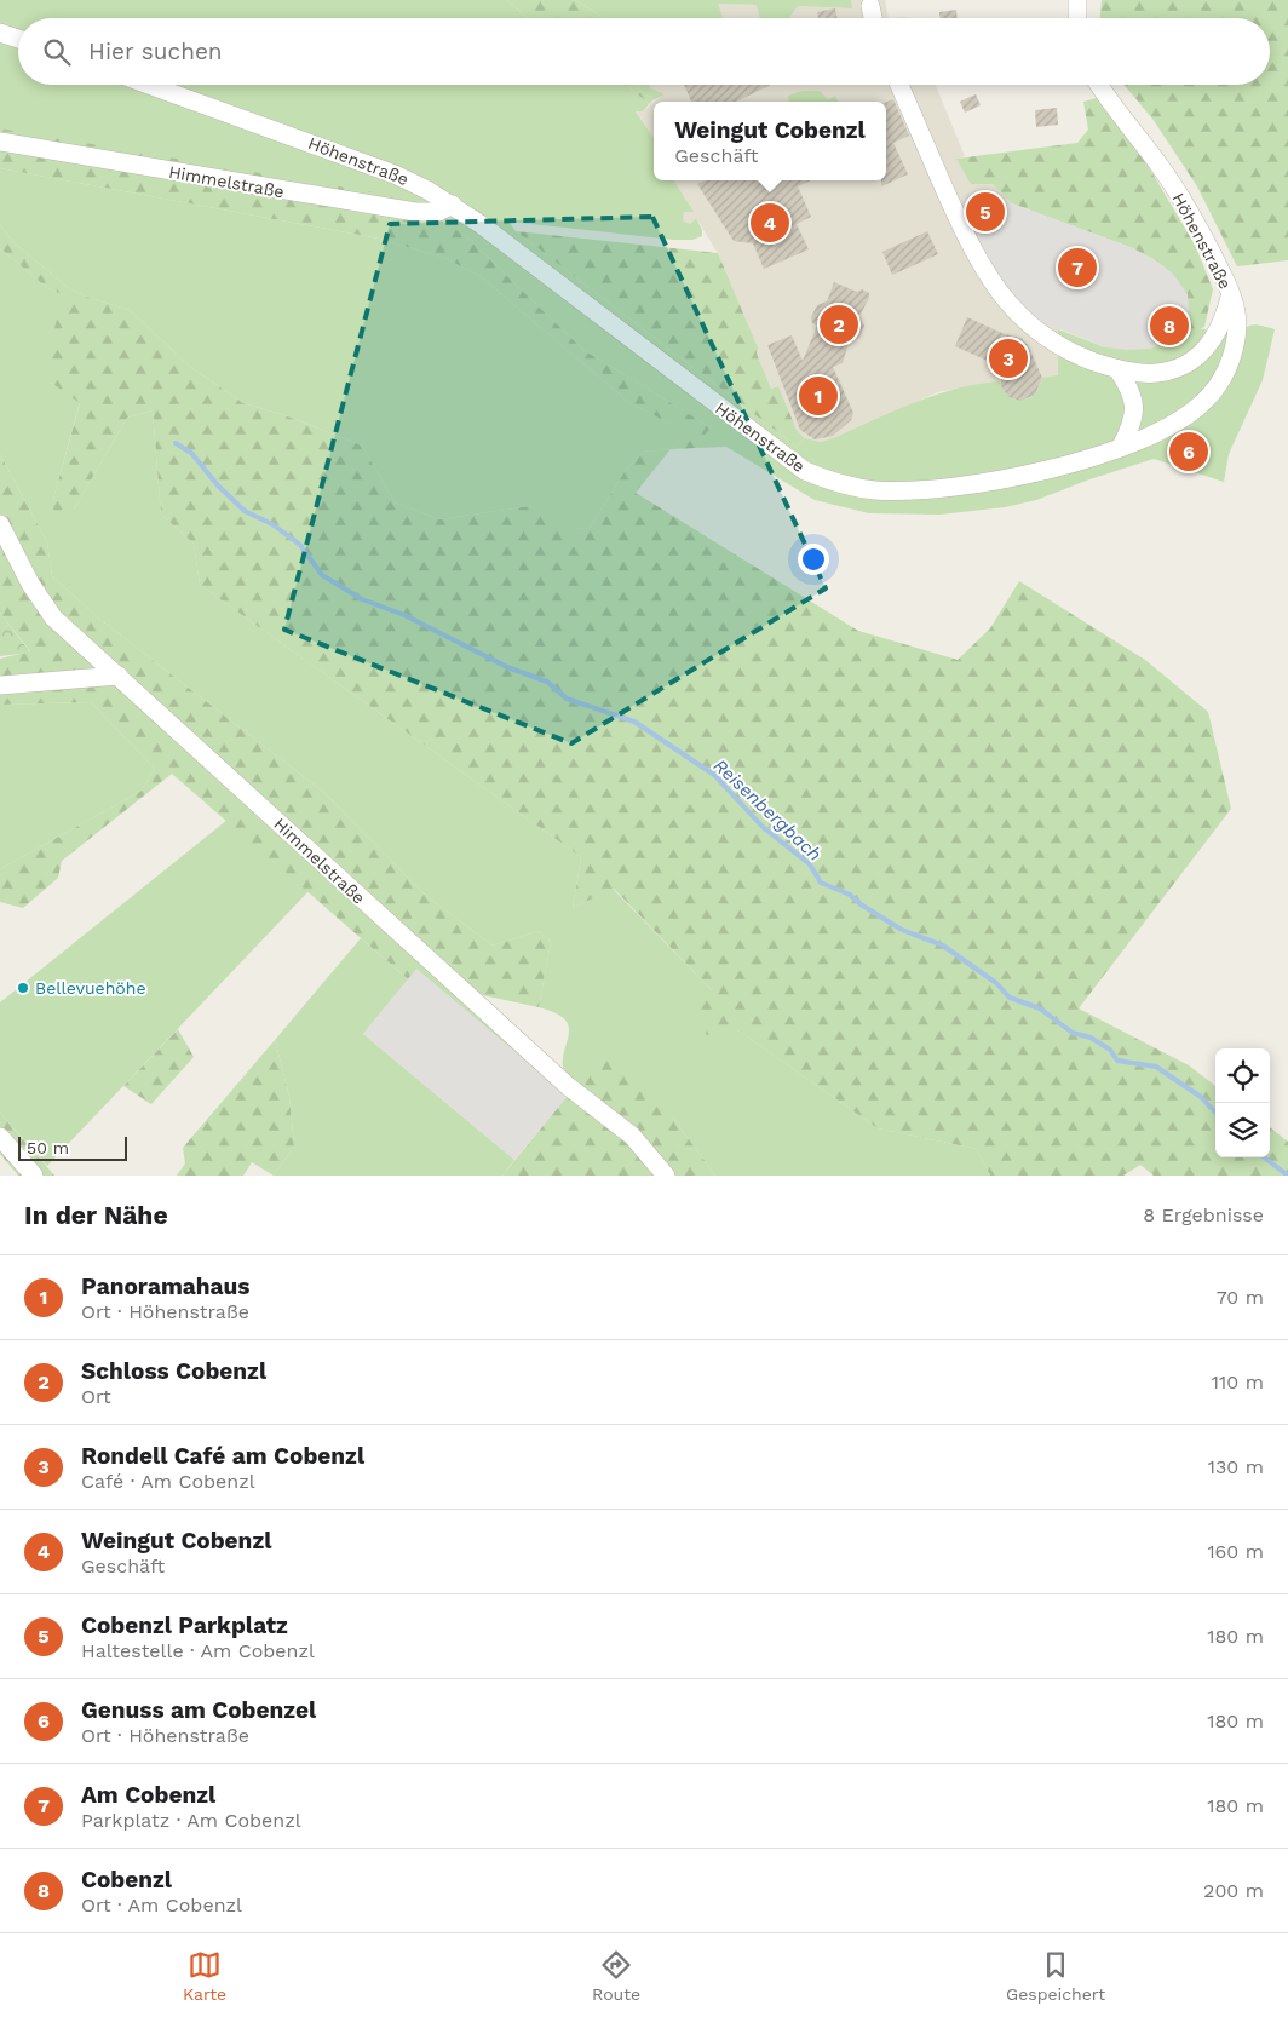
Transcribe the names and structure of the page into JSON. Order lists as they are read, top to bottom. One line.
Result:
{"streets":{"street":["Höhenstraße","Himmelstraße"]},"crossings":[["Höhenstraße","Himmelstraße"]],"water":["Reisenbergbach"],"places":["Bellevuehöhe"],"scale_bar":"50 m","page":{"search":"Hier suchen","popup":["Weingut Cobenzl","Geschäft"],"pins":["5","4","7","2","8","3","1","6"],"scale":"50 m","heading":["In der Nähe","8 Ergebnisse"],"list":[{"mark":"1","name":"Panoramahaus","note":"Ort · Höhenstraße","value":"70 m"},{"mark":"2","name":"Schloss Cobenzl","note":"Ort","value":"110 m"},{"mark":"3","name":"Rondell Café am Cobenzl","note":"Café · Am Cobenzl","value":"130 m"},{"mark":"4","name":"Weingut Cobenzl","note":"Geschäft","value":"160 m"},{"mark":"5","name":"Cobenzl Parkplatz","note":"Haltestelle · Am Cobenzl","value":"180 m"},{"mark":"6","name":"Genuss am Cobenzel","note":"Ort · Höhenstraße","value":"180 m"},{"mark":"7","name":"Am Cobenzl","note":"Parkplatz · Am Cobenzl","value":"180 m"},{"mark":"8","name":"Cobenzl","note":"Ort · Am Cobenzl","value":"200 m"}],"nav":["Karte","Route","Gespeichert"]}}
